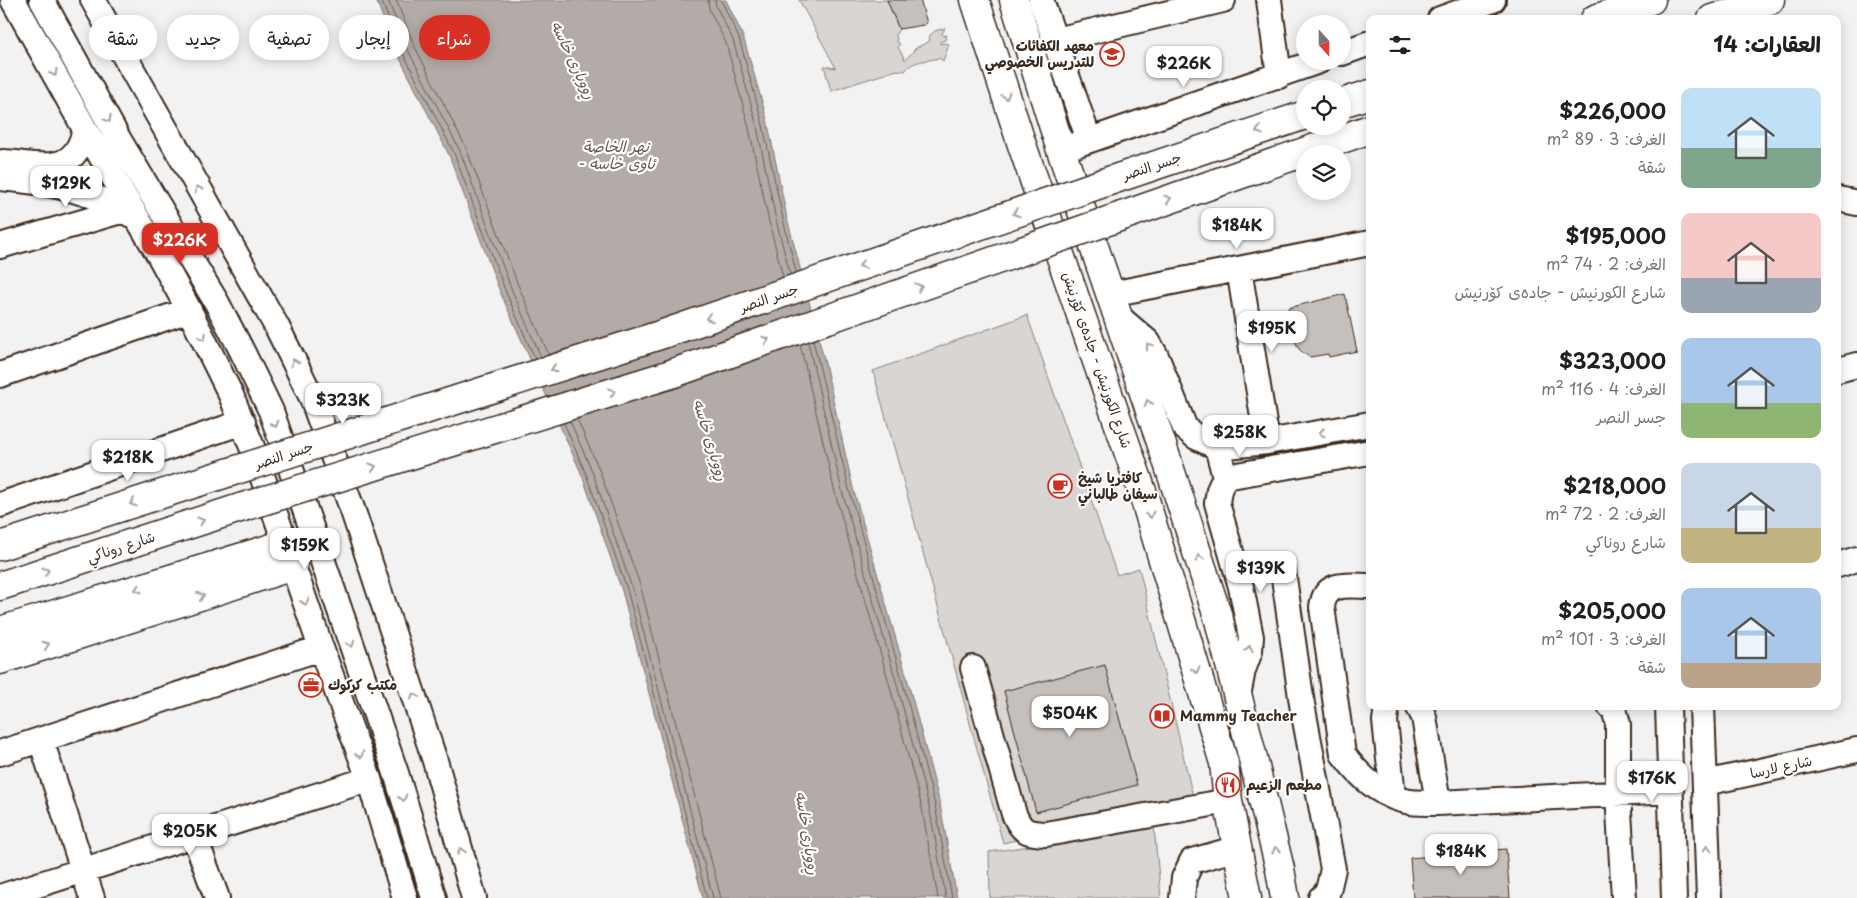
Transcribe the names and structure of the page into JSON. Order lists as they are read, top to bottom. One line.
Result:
{"streets":{"main road":["جسر النصر","شارع الكورنيش - جادەی کۆرنیش","شارع روناكي"],"street":["شارع لارسا"]},"water":["ڕووباری خاسە","نهر الخاصة - ئاوی خاسە"],"places":{"school or university":["معهد الكفائات للتدريس الخصوصي"],"cafe":["كافتريا شيخ سيفان طالباني"],"office":["مكتب كركوك"],"library":["Mammy Teacher"],"restaurant":["مطعم الزعيم"]},"north":"bottom","page":{"chip":["شراء","إيجار","تصفية","جديد","شقة"],"heading":"العقارات: 14","price":["$226K","$129K","$184K","$226K","$195K","$323K","$258K","$218K","$159K","$139K","$504K","$176K","$205K","$184K"],"list":[{"name":"$226,000","note":"الغرف: 3 · 89 m² · شقة"},{"name":"$195,000","note":"الغرف: 2 · 74 m² · شارع الكورنيش - جادەی کۆرنیش"},{"name":"$323,000","note":"الغرف: 4 · 116 m² · جسر النصر"},{"name":"$218,000","note":"الغرف: 2 · 72 m² · شارع روناكي"},{"name":"$205,000","note":"الغرف: 3 · 101 m² · شقة"}]}}
